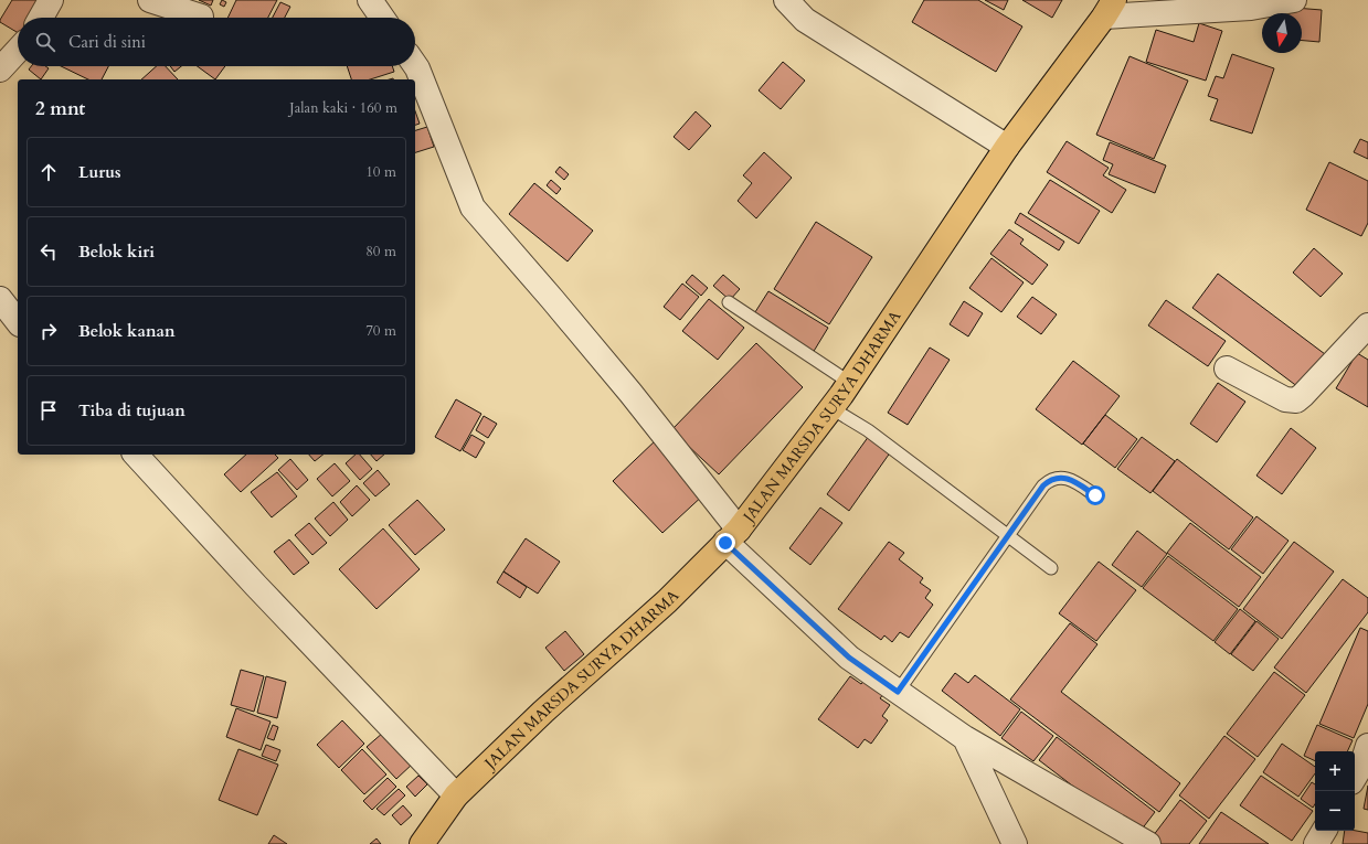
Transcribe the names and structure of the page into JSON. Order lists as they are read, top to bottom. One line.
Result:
{"streets":{"highway":["JALAN MARSDA SURYA DHARMA"]},"north":"bottom","page":{"search":"Cari di sini","heading":["2 mnt","Jalan kaki · 160 m"],"list":[["Lurus","10 m"],["Belok kiri","80 m"],["Belok kanan","70 m"],"Tiba di tujuan"],"map_buttons":["+","−"]}}
